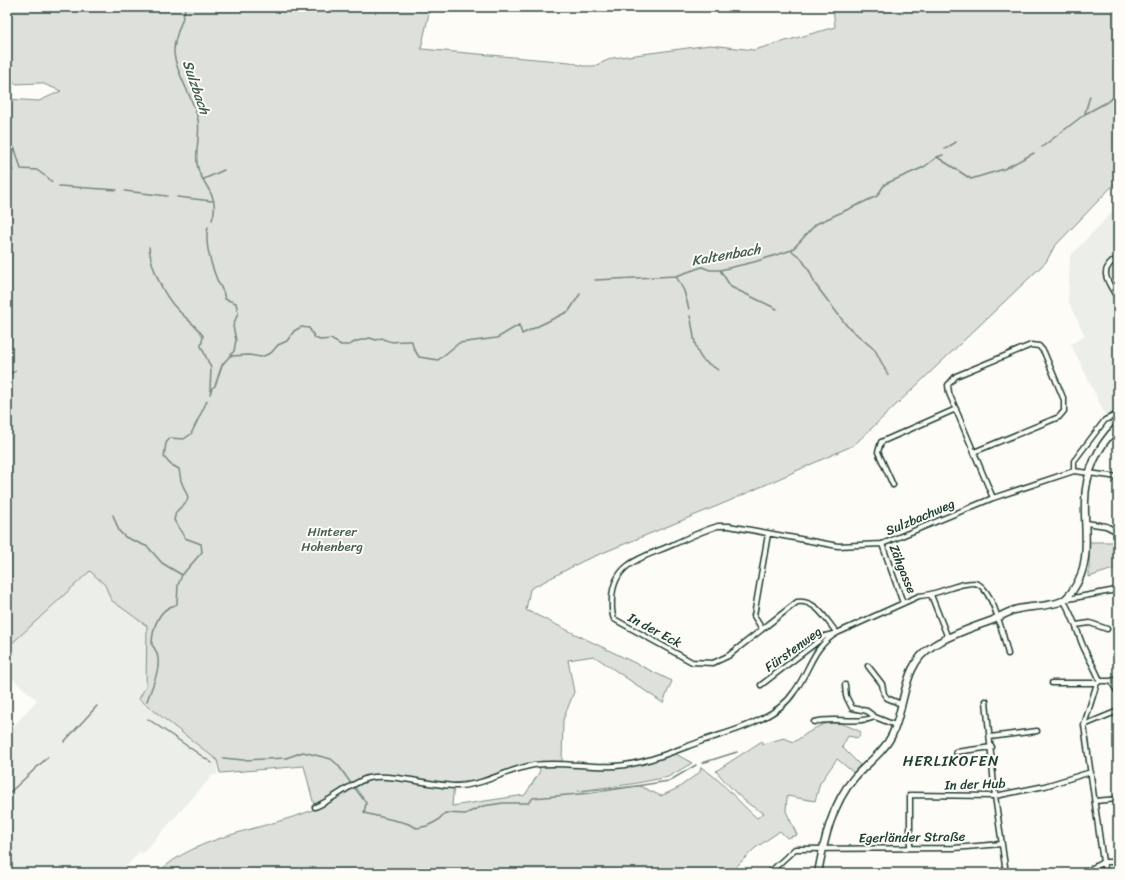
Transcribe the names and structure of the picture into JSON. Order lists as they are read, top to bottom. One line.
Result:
{"streets":{"street":["Sulzbachweg","Zähgasse","In der Eck","Fürstenweg","In der Hub","Egerländer Straße"]},"crossings":[["Sulzbachweg","Zähgasse"],["Sulzbachweg","In der Eck"],["In der Eck","Fürstenweg"],["In der Hub","Egerländer Straße"]],"districts":["HERLIKOFEN"],"water":["Sulzbach","Kaltenbach"],"parks":["Hinterer Hohenberg"]}
